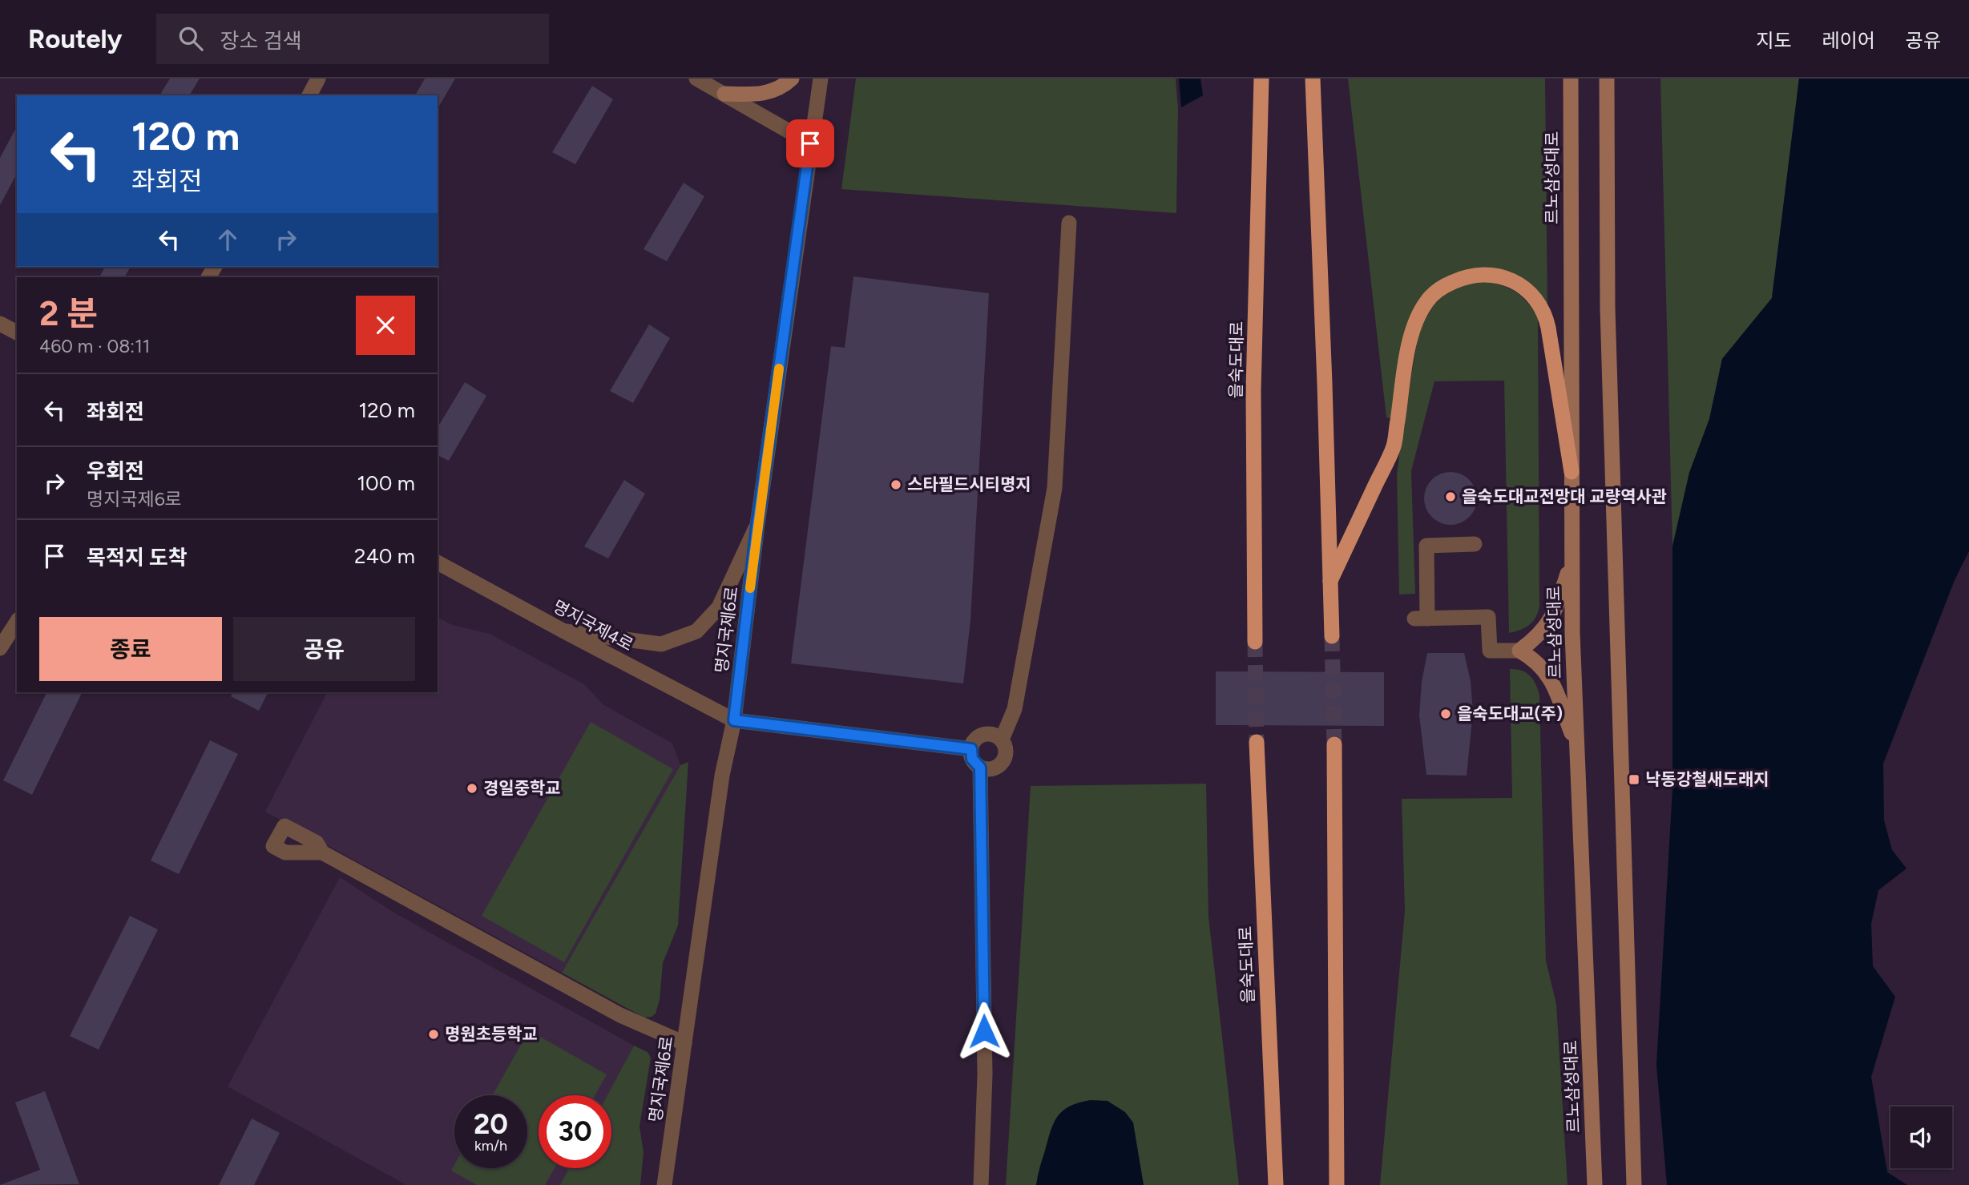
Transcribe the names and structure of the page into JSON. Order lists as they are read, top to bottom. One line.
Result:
{"streets":{"highway":["을숙도대로"],"main road":["르노삼성대로"],"street":["명지국제4로","명지국제6로"]},"crossings":[["명지국제4로","명지국제6로"]],"places":{"other":["스타필드시티명지","을숙도대교전망대 교량역사관","을숙도대교(주)","경일중학교","명원초등학교"],"transit":["낙동강철새도래지"]},"page":{"header":"Routely","search":"장소 검색","nav":["지도","레이어","공유"],"turn":["120 m","좌회전"],"heading":["2 분","460 m · 08:11"],"list":[{"name":"좌회전","value":"120 m"},{"name":"우회전","note":"명지국제6로","value":"100 m"},{"name":"목적지 도착","value":"240 m"}],"buttons":["종료","공유"],"speed":"20 km/h","limit":"30"}}
